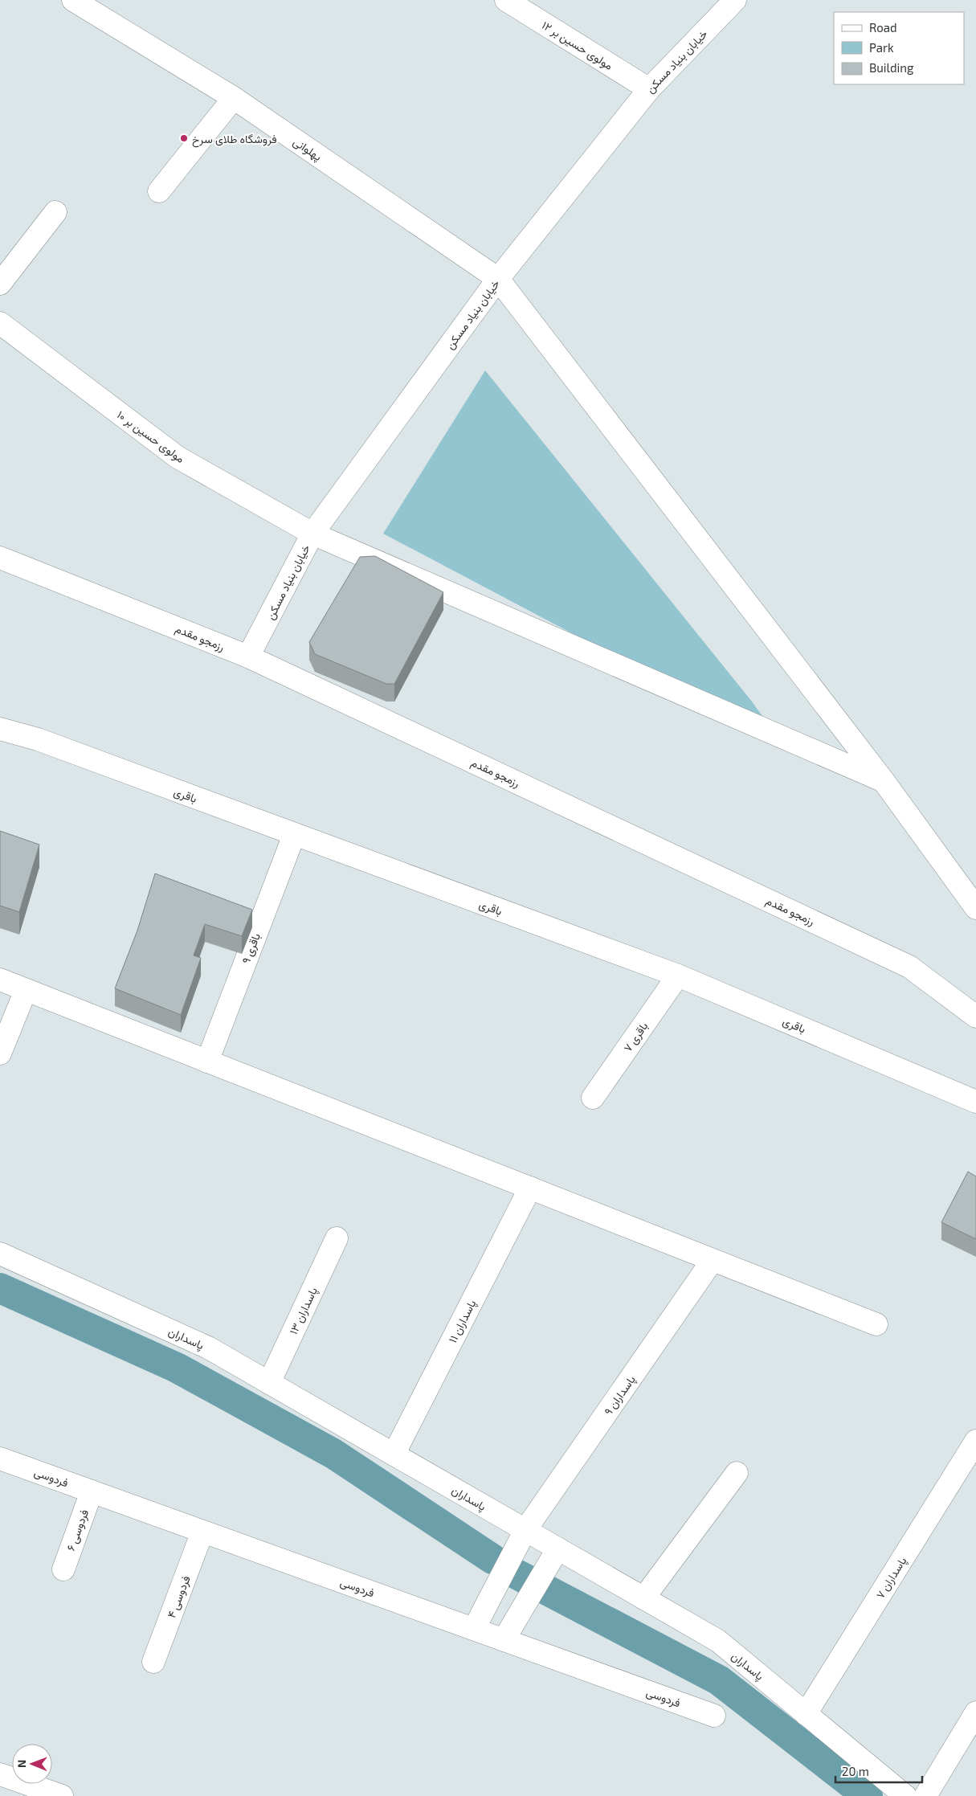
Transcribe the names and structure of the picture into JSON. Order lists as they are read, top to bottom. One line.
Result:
{"streets":{"street":["مولوی حسین بر ۱۲","خیابان بنیاد مسکن","پهلوانی","مولوی حسین بر ۱۰","رزمجو مقدم","باقری","باقری ۹","باقری ۷","پاسداران ۱۳","پاسداران ۱۱","پاسداران","پاسداران ۹","فردوسی","فردوسی ۶","پاسداران ۷","فردوسی ۴"]},"crossings":[["مولوی حسین بر ۱۲","خیابان بنیاد مسکن"],["خیابان بنیاد مسکن","پهلوانی"],["خیابان بنیاد مسکن","مولوی حسین بر ۱۰"],["خیابان بنیاد مسکن","رزمجو مقدم"],["پهلوانی","مولوی حسین بر ۱۰"],["باقری","باقری ۹"],["باقری","باقری ۷"],["پاسداران ۱۳","پاسداران"],["پاسداران ۱۱","پاسداران"],["پاسداران","پاسداران ۹"],["پاسداران","پاسداران ۷"],["پاسداران ۹","فردوسی"],["فردوسی","فردوسی ۶"],["فردوسی","فردوسی ۴"]],"places":["فروشگاه طلای سرخ"],"legend":["Road","Park","Building"],"scale_bar":"20 m","north":"left"}
